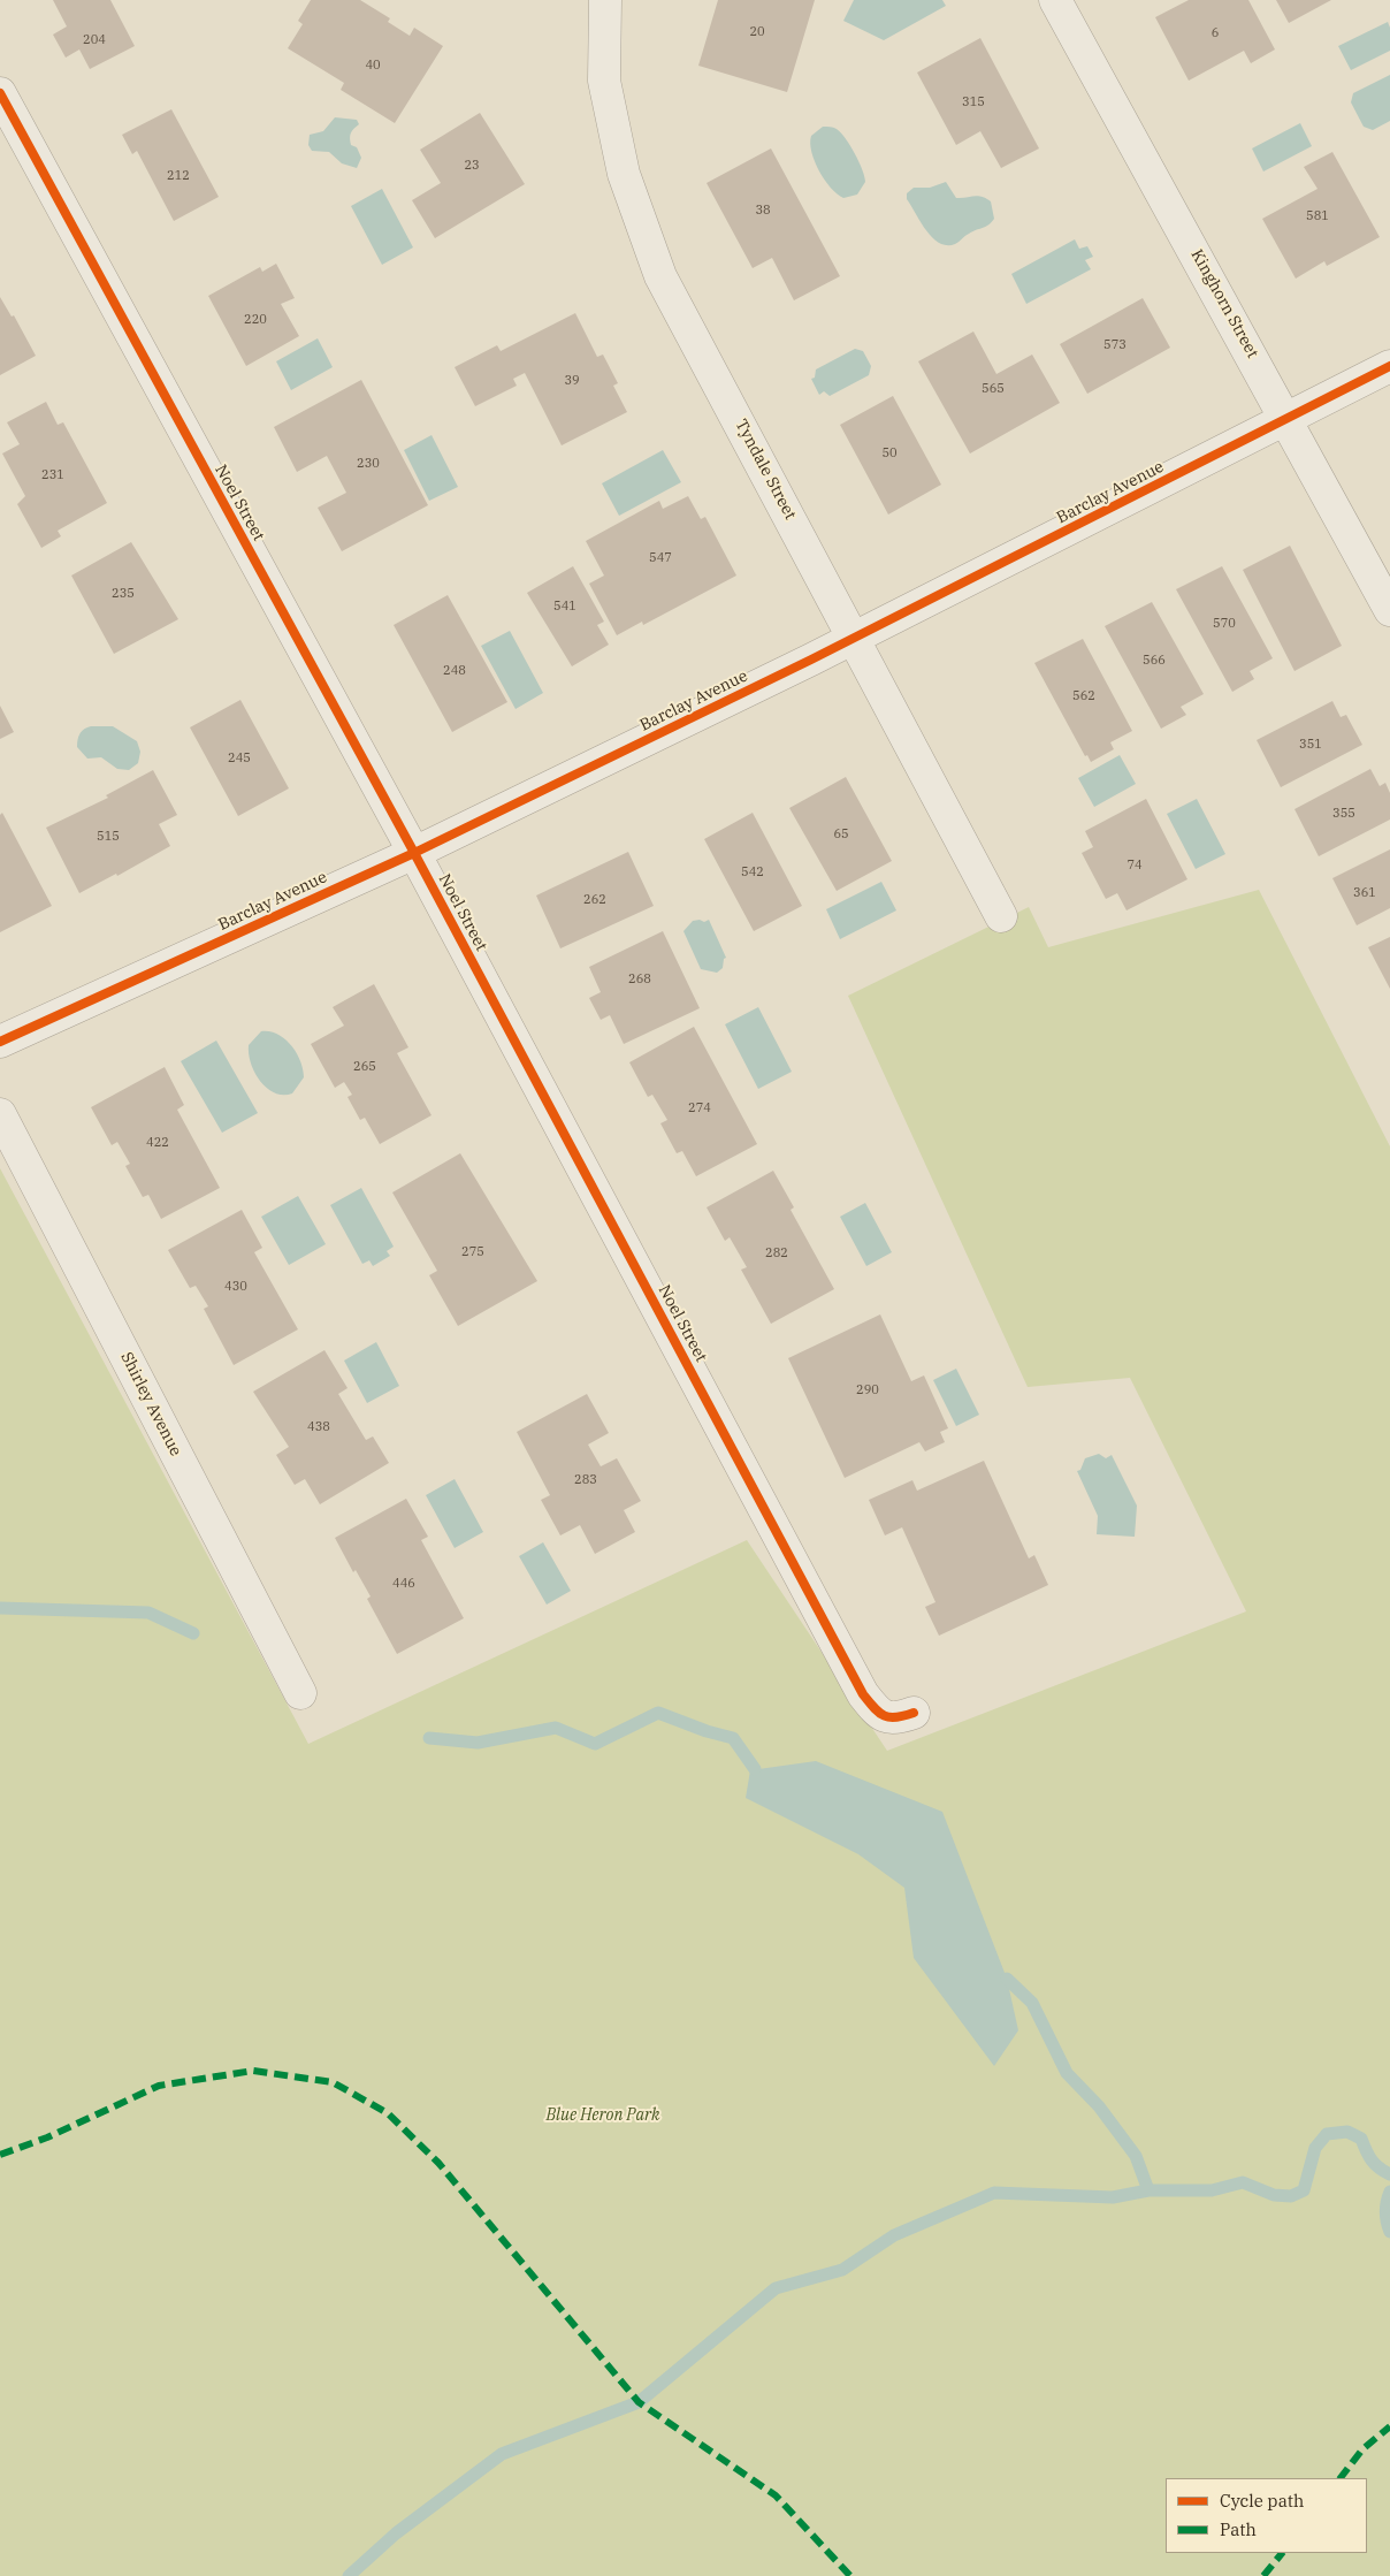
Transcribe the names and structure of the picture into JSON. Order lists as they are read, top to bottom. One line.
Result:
{"streets":{"street":["Kinghorn Street","Tyndale Street","Barclay Avenue","Noel Street","Shirley Avenue"]},"crossings":[["Kinghorn Street","Barclay Avenue"],["Tyndale Street","Barclay Avenue"],["Barclay Avenue","Noel Street"]],"parks":["Blue Heron Park"],"house_numbers":["20","6","204","40","315","23","212","38","581","220","573","39","565","50","230","231","547","235","541","570","566","248","562","351","245","355","65","515","74","542","361","262","268","265","274","422","275","282","430","290","438","283","446"],"legend":["Cycle path","Path"]}
